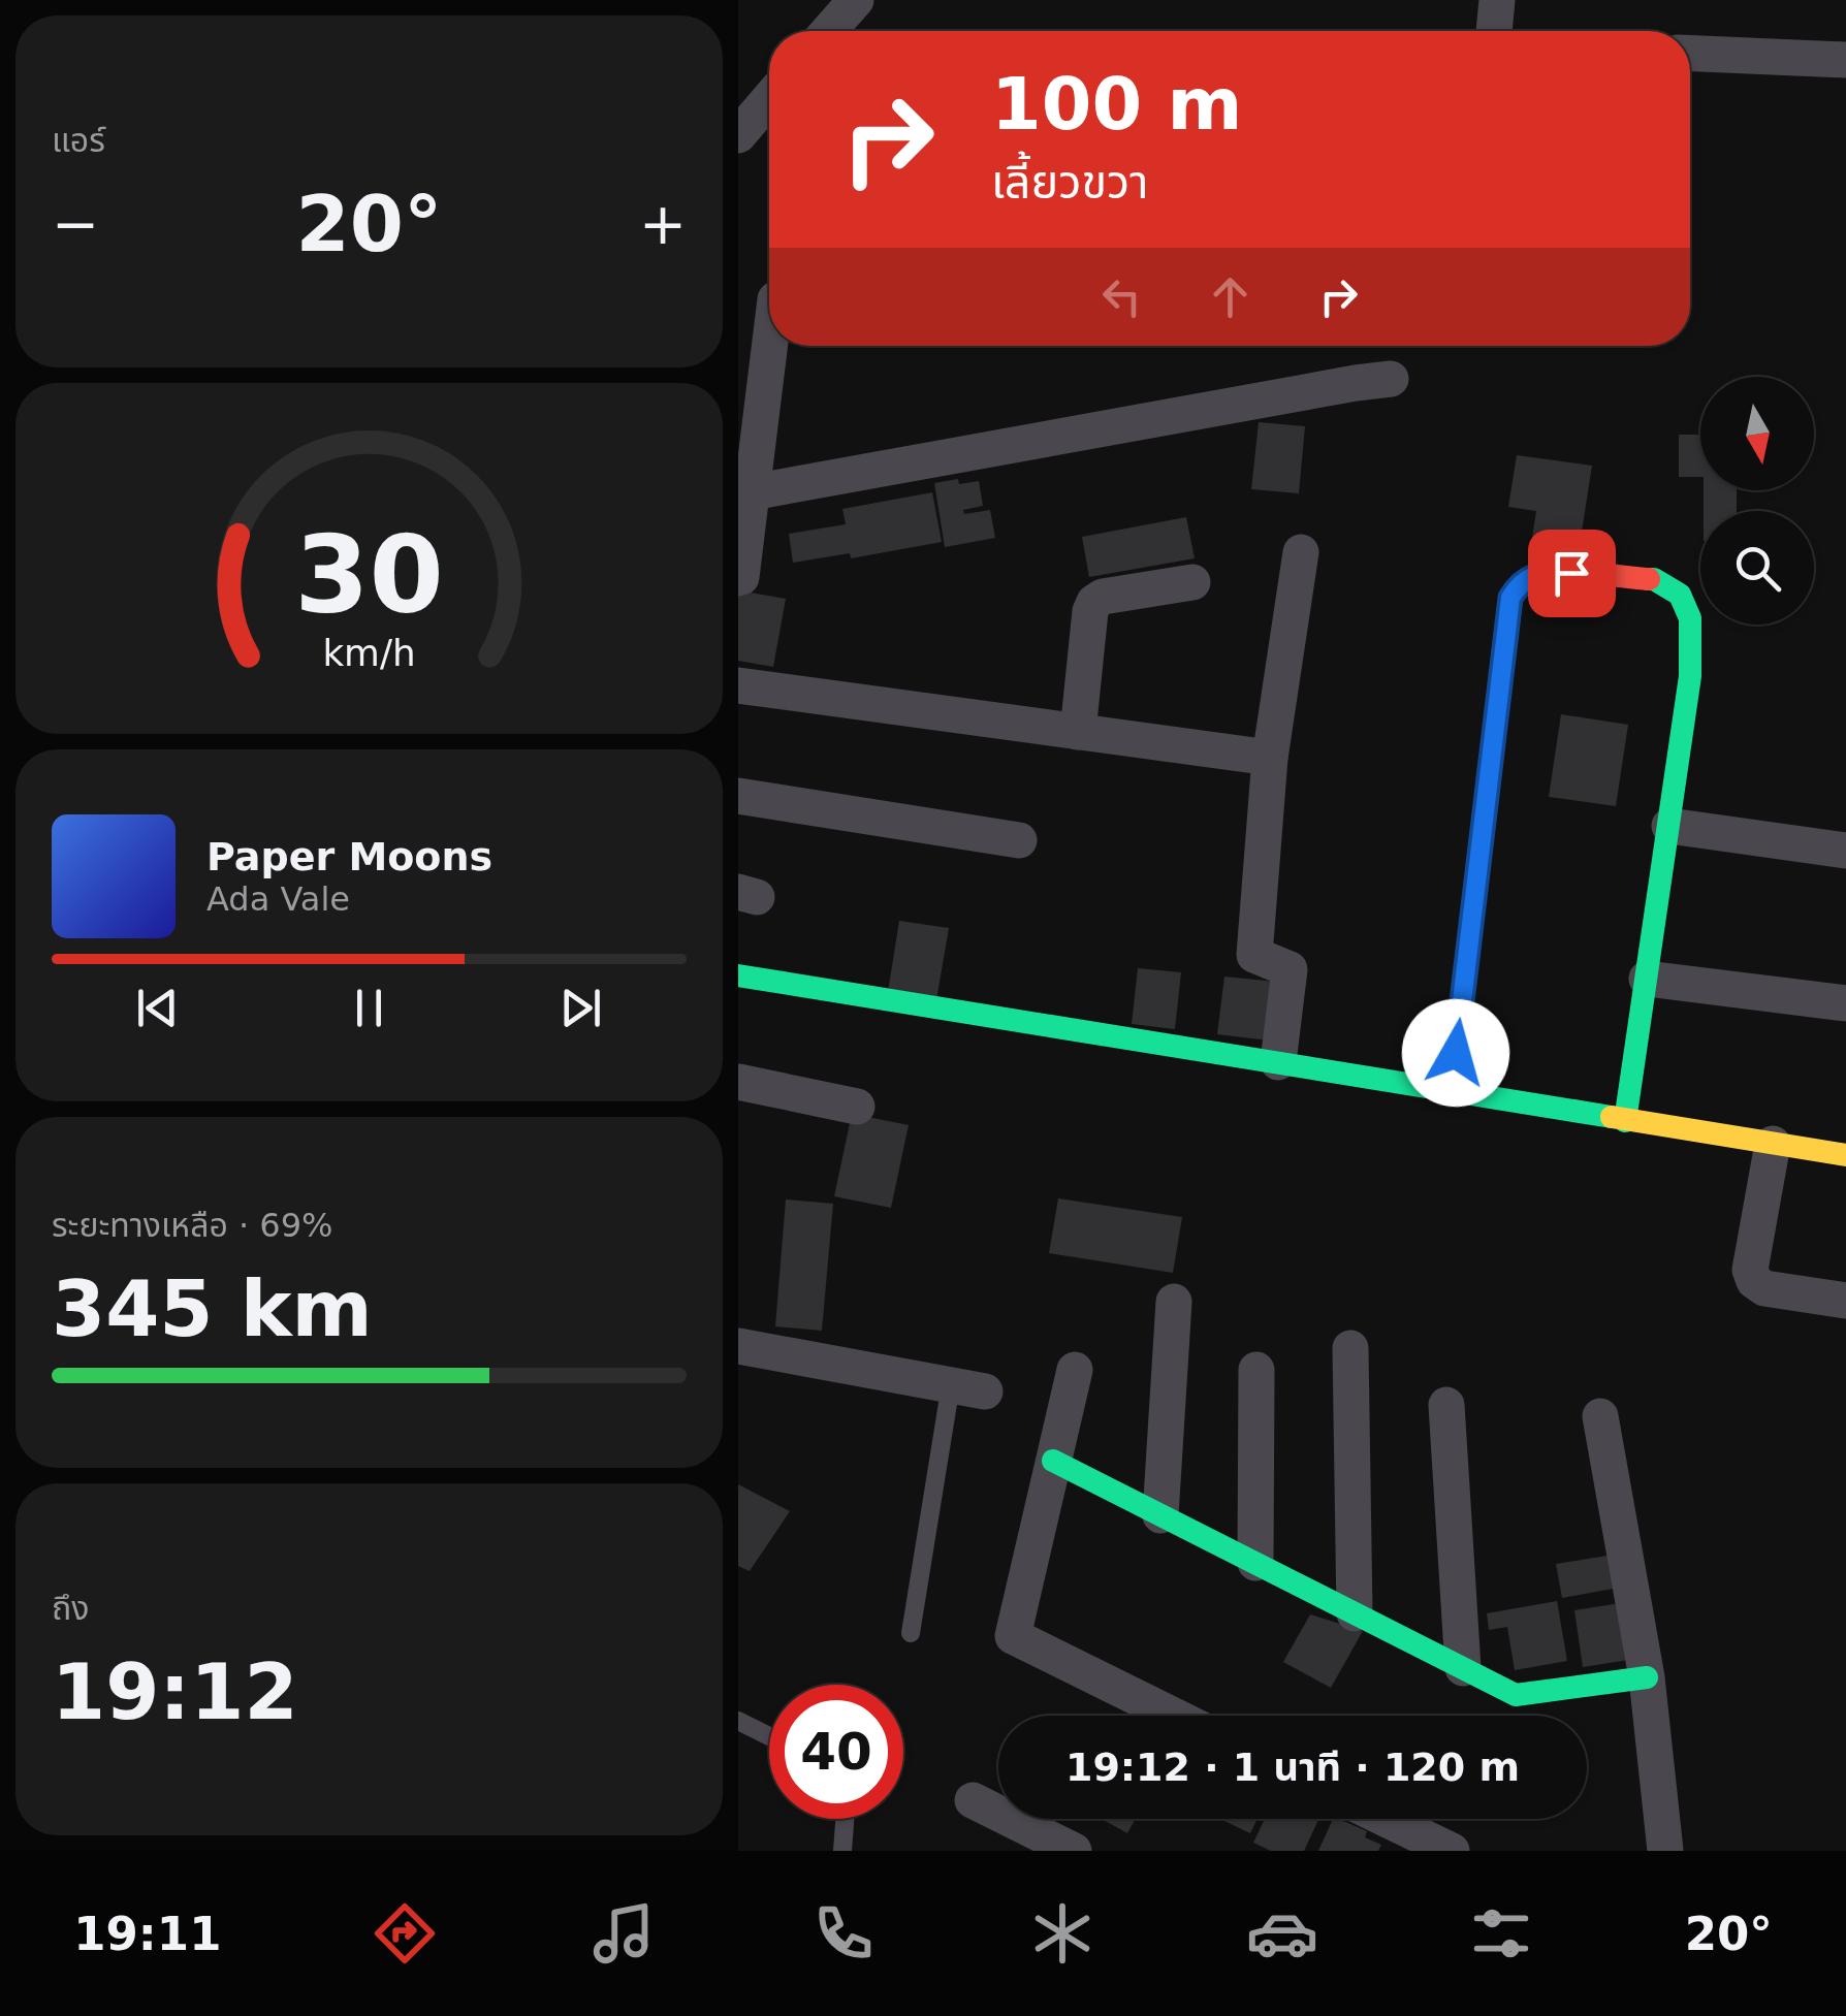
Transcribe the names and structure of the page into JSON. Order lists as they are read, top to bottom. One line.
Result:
{"north":"bottom","page":{"tile":["แอร์",["ระยะทางเหลือ · 69%","345 km"],["ถึง","19:12"]],"turn":["100 m","เลี้ยวขวา"],"heat":["−","20°","+"],"song":["Paper Moons","Ada Vale"],"limit":"40","trip":"19:12 · 1 นาที · 120 m","tabs":["19:11","20°"],"gauge":["30","km/h"]}}
